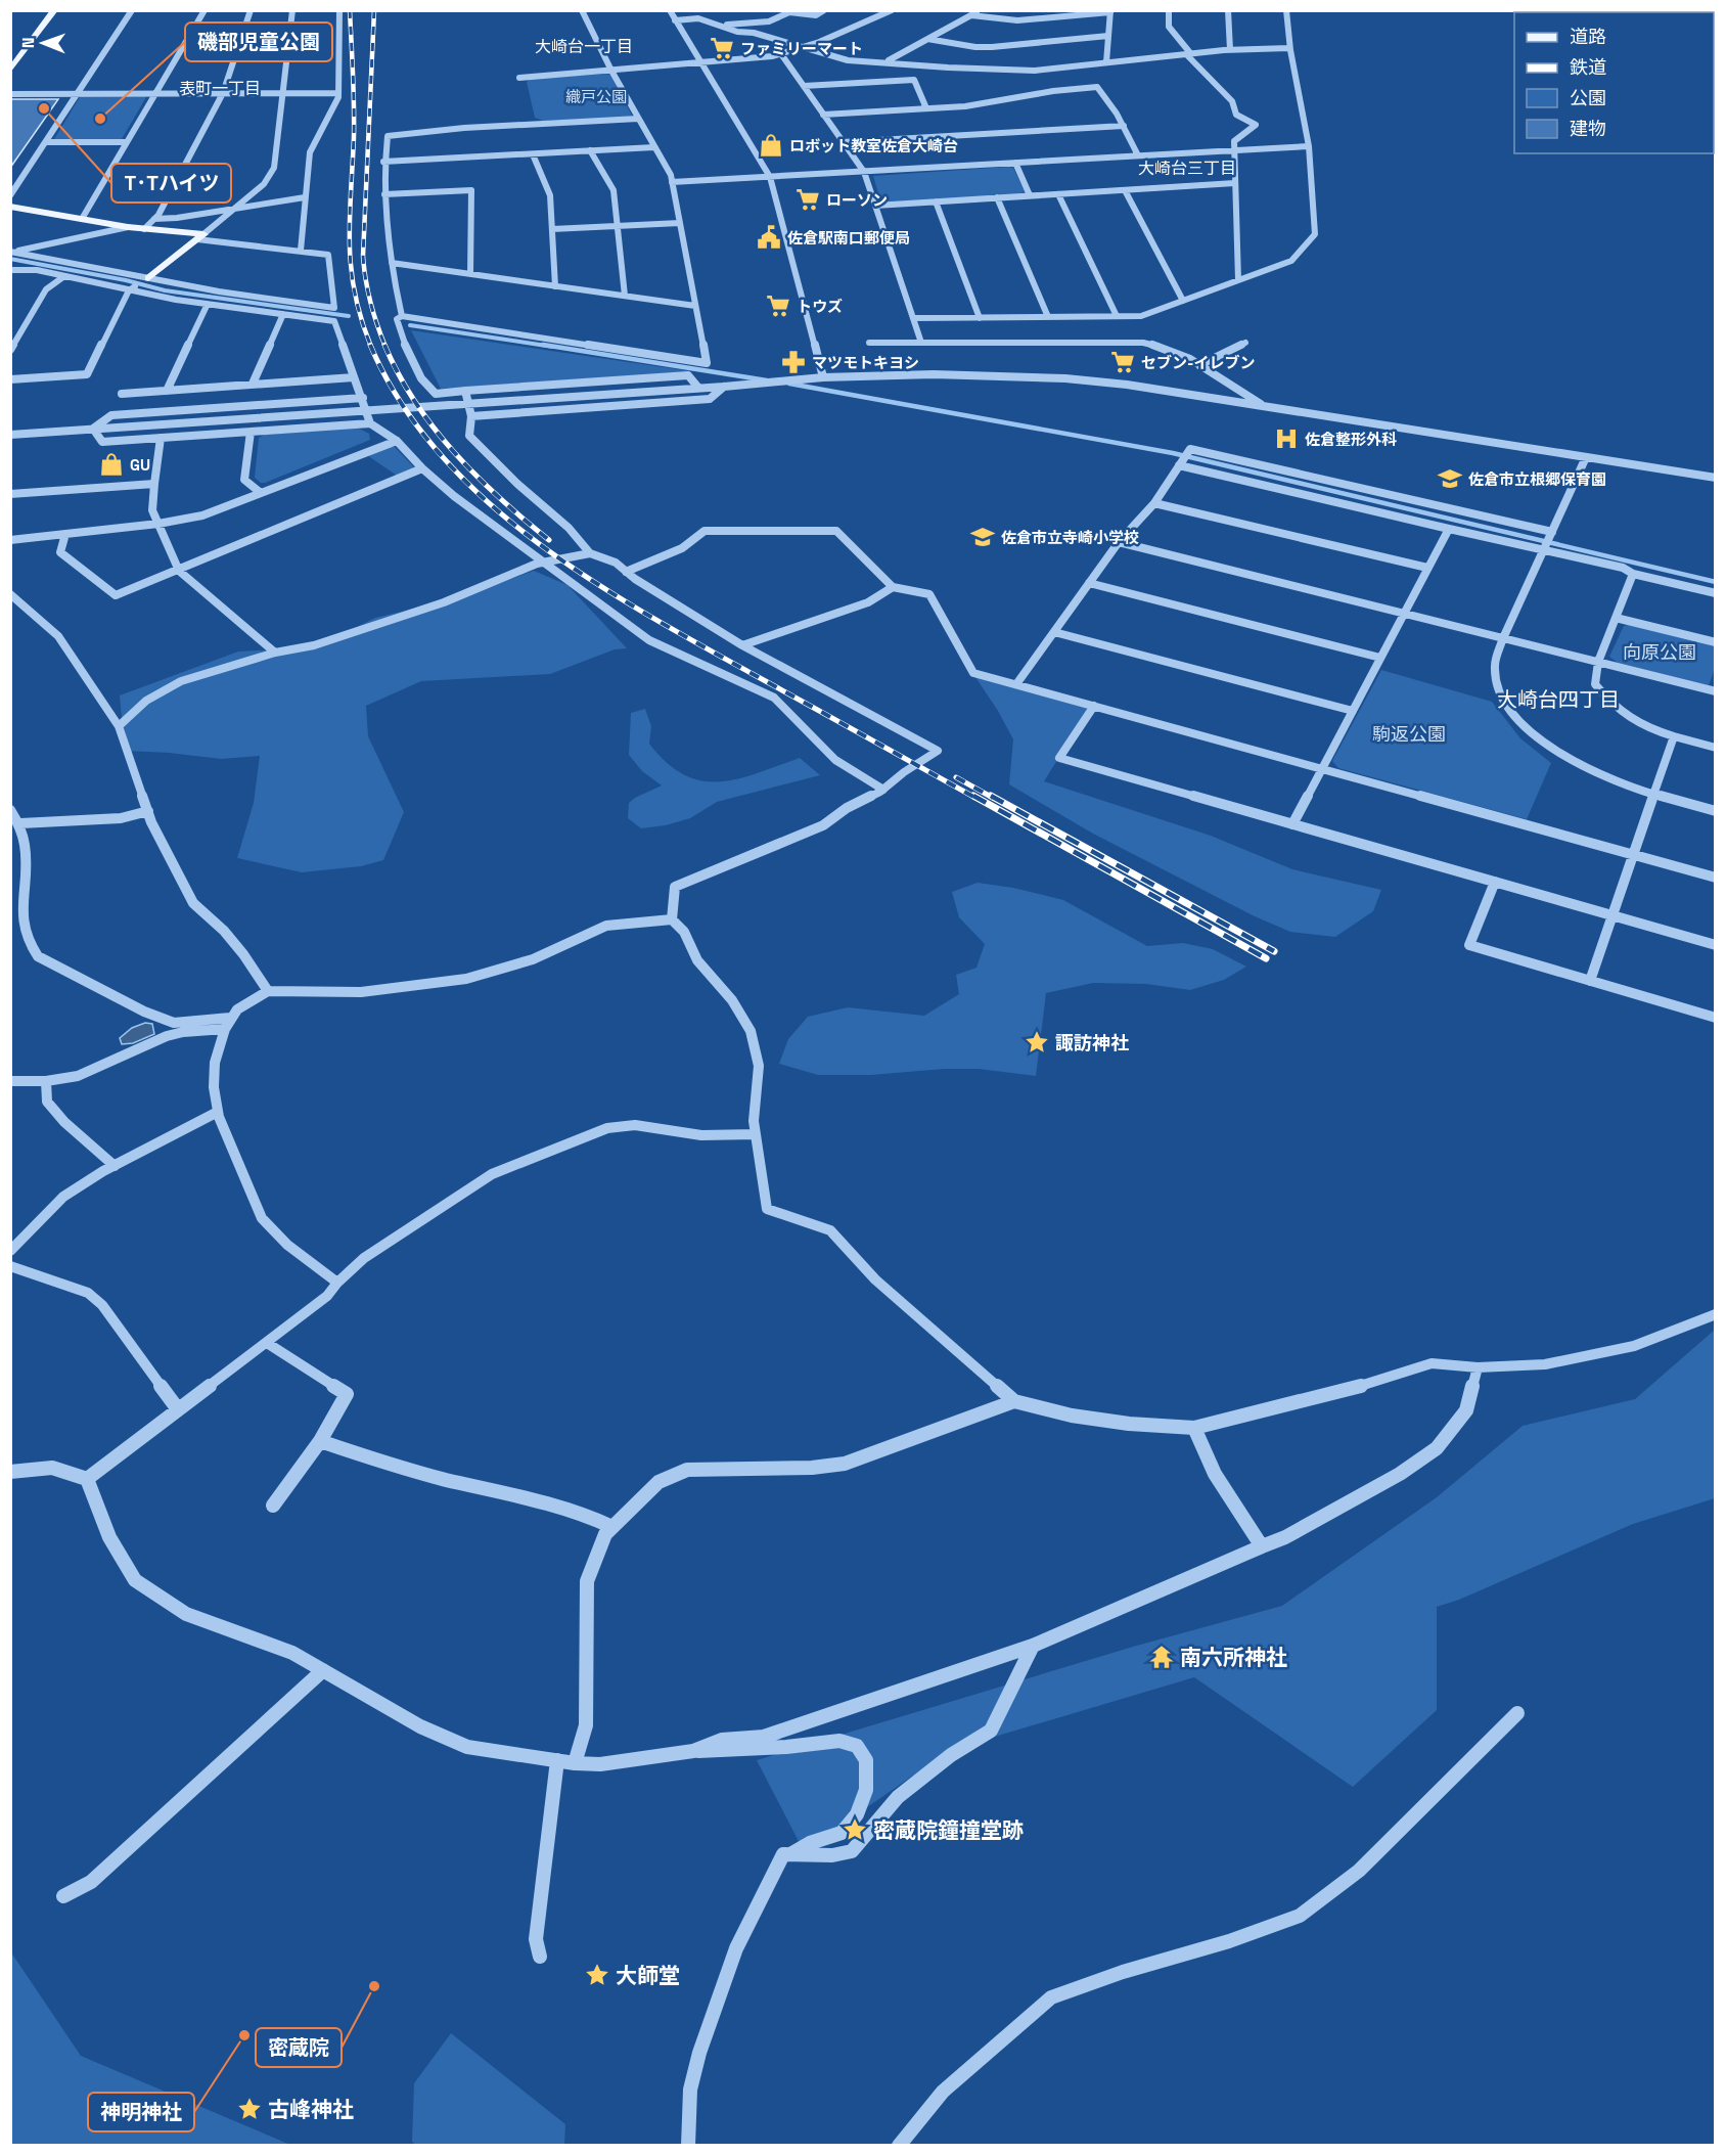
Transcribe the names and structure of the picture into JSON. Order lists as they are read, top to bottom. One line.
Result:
{"districts":["大崎台一丁目","表町一丁目","大崎台三丁目","大崎台四丁目"],"parks":["織戸公園","向原公園","駒返公園"],"places":{"supermarket":["ファミリーマート","ローソン","トウズ","セブン-イレブン"],"other":["T･Tハイツ","磯部児童公園","密蔵院","神明神社"],"shop":["ロボット教室佐倉大崎台","GU"],"public building":["佐倉駅南口郵便局"],"pharmacy":["マツモトキヨシ"],"hospital":["佐倉整形外科"],"school or university":["佐倉市立根郷保育園","佐倉市立寺崎小学校"],"place":["諏訪神社","密蔵院鐘撞堂跡","大師堂","古峰神社"],"temple":["南六所神社"]},"legend":["道路","鉄道","公園","建物"],"north":"left"}
